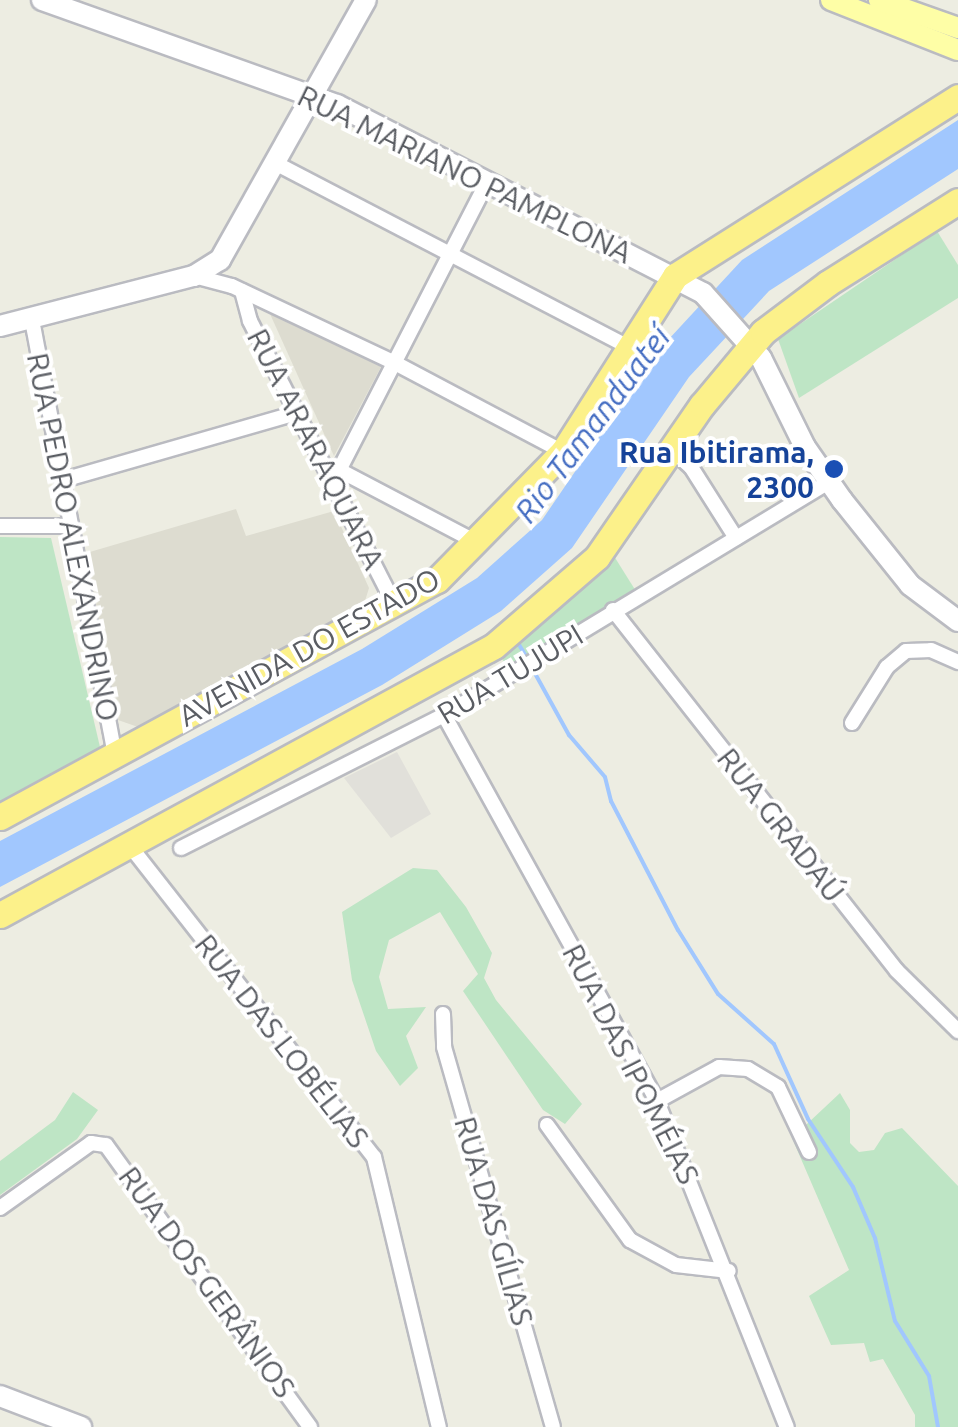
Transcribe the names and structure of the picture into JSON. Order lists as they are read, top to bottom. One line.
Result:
{"streets":{"highway":["AVENIDA DO ESTADO"],"main road":["RUA MARIANO PAMPLONA"],"street":["RUA ARARAQUARA","RUA PEDRO ALEXANDRINO","RUA TUJUPI","RUA GRADAÚ","RUA DAS LOBÉLIAS","RUA DAS IPOMÉIAS","RUA DAS GÍLIAS","RUA DOS GERÂNIOS"]},"crossings":[["RUA MARIANO PAMPLONA","AVENIDA DO ESTADO"],["RUA MARIANO PAMPLONA","RUA TUJUPI"],["RUA ARARAQUARA","AVENIDA DO ESTADO"],["RUA PEDRO ALEXANDRINO","AVENIDA DO ESTADO"],["RUA TUJUPI","RUA GRADAÚ"],["RUA TUJUPI","RUA DAS IPOMÉIAS"]],"water":["Rio Tamanduateí"],"places":["Rua Ibitirama, 2300"]}
